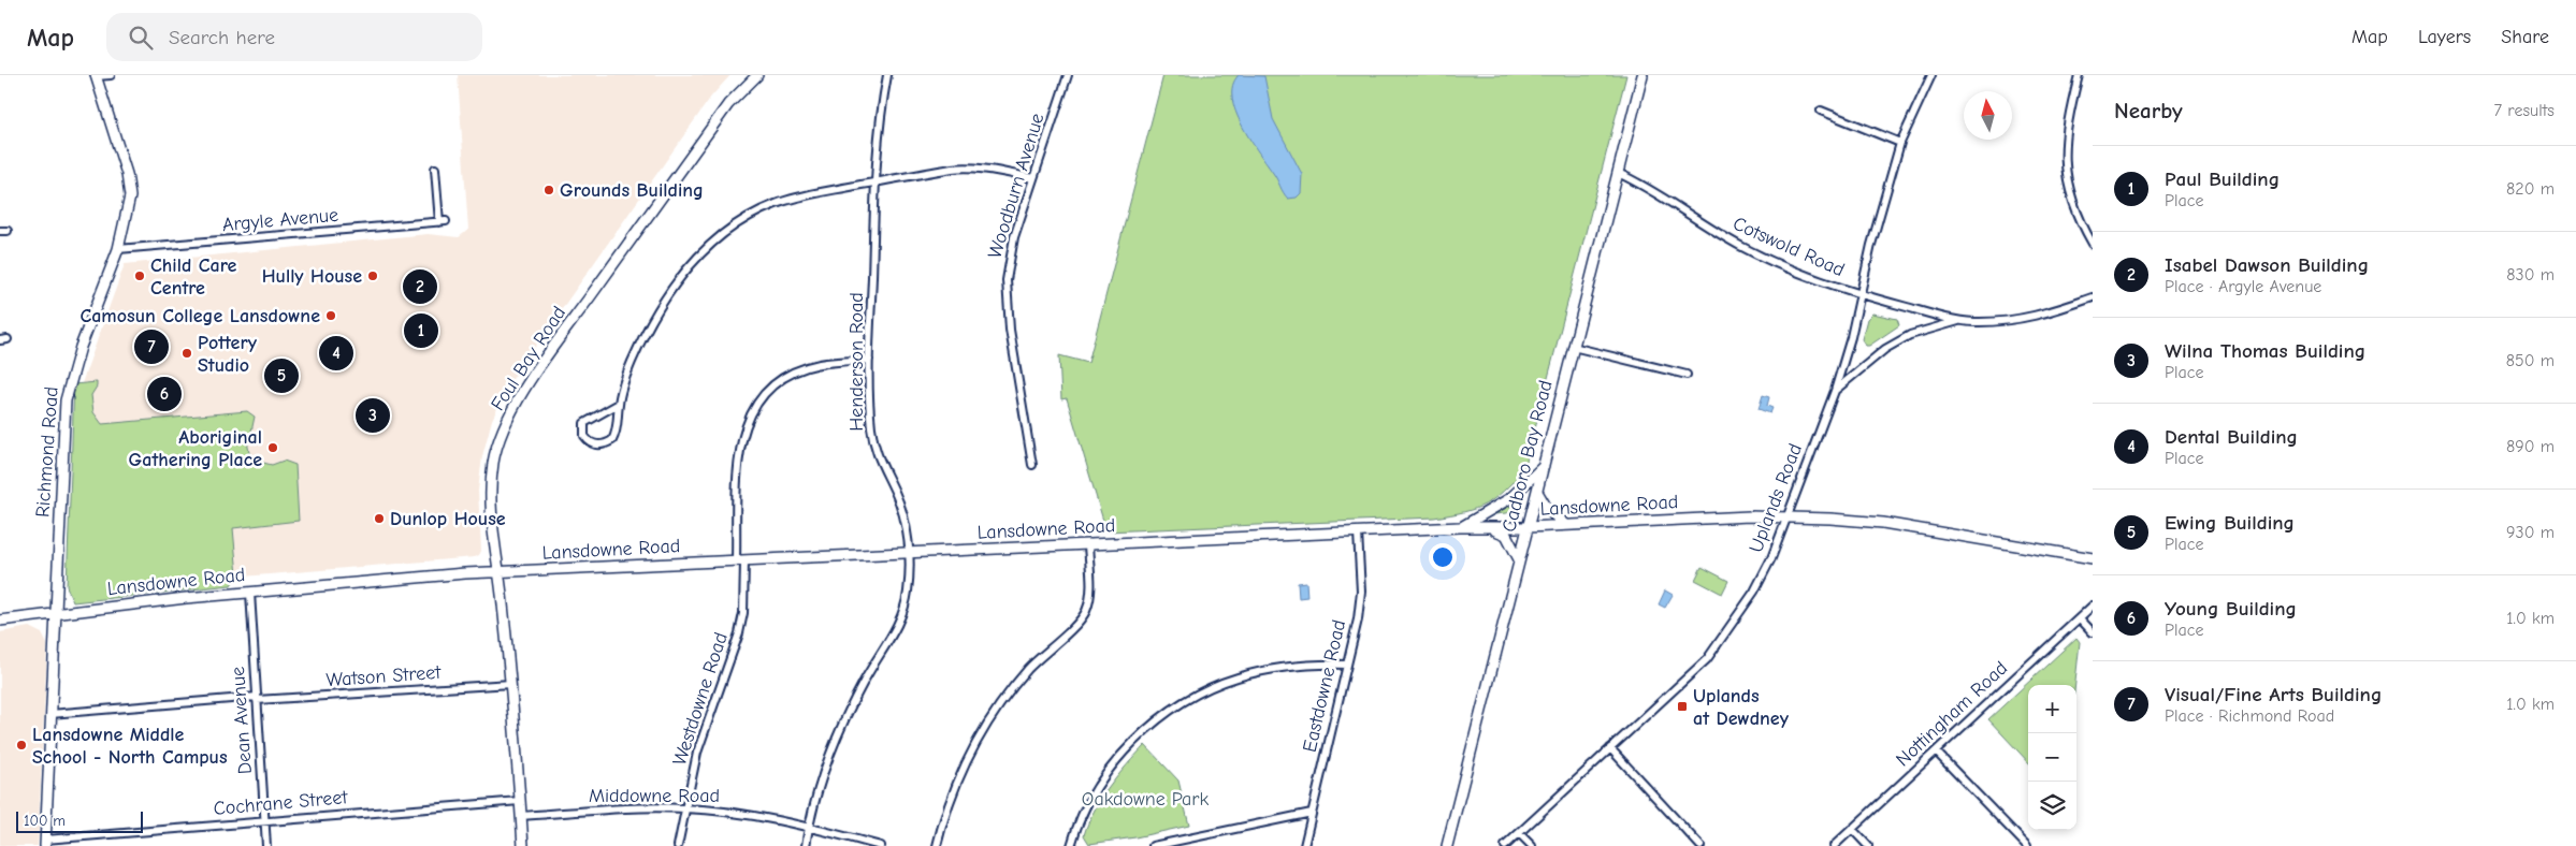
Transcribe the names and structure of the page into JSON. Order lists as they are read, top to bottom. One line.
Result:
{"streets":{"main road":["Foul Bay Road","Richmond Road","Cadboro Bay Road","Lansdowne Road"],"street":["Woodburn Avenue","Argyle Avenue","Cotswold Road","Henderson Road","Uplands Road","Watson Street","Eastdowne Road","Westdowne Road","Nottingham Road","Dean Avenue","Middowne Road","Cochrane Street"]},"crossings":[["Argyle Avenue","Richmond Road"],["Cotswold Road","Cadboro Bay Road"],["Cotswold Road","Uplands Road"],["Foul Bay Road","Lansdowne Road"],["Foul Bay Road","Watson Street"],["Foul Bay Road","Middowne Road"],["Foul Bay Road","Cochrane Street"],["Henderson Road","Lansdowne Road"],["Henderson Road","Westdowne Road"],["Henderson Road","Middowne Road"],["Richmond Road","Lansdowne Road"],["Richmond Road","Watson Street"],["Richmond Road","Cochrane Street"],["Cadboro Bay Road","Lansdowne Road"],["Uplands Road","Lansdowne Road"],["Lansdowne Road","Eastdowne Road"],["Lansdowne Road","Westdowne Road"],["Lansdowne Road","Dean Avenue"],["Watson Street","Dean Avenue"],["Westdowne Road","Middowne Road"],["Dean Avenue","Cochrane Street"]],"parks":["Oakdowne Park"],"places":{"other":["Grounds Building","Child Care Centre","Hully House","Camosun College Lansdowne","Pottery Studio","Aboriginal Gathering Place","Dunlop House","Lansdowne Middle School - North Campus"],"transit":["Uplands at Dewdney"]},"scale_bar":"100 m","north":"top","page":{"header":"Map","search":"Search here","nav":["Map","Layers","Share"],"heading":["Nearby","7 results"],"list":[{"mark":"1","name":"Paul Building","note":"Place","value":"820 m"},{"mark":"2","name":"Isabel Dawson Building","note":"Place · Argyle Avenue","value":"830 m"},{"mark":"3","name":"Wilna Thomas Building","note":"Place","value":"850 m"},{"mark":"4","name":"Dental Building","note":"Place","value":"890 m"},{"mark":"5","name":"Ewing Building","note":"Place","value":"930 m"},{"mark":"6","name":"Young Building","note":"Place","value":"1.0 km"},{"mark":"7","name":"Visual/Fine Arts Building","note":"Place · Richmond Road","value":"1.0 km"}],"pins":["2","1","7","4","5","6","3"],"map_buttons":["+","−"],"scale":"100 m"}}
